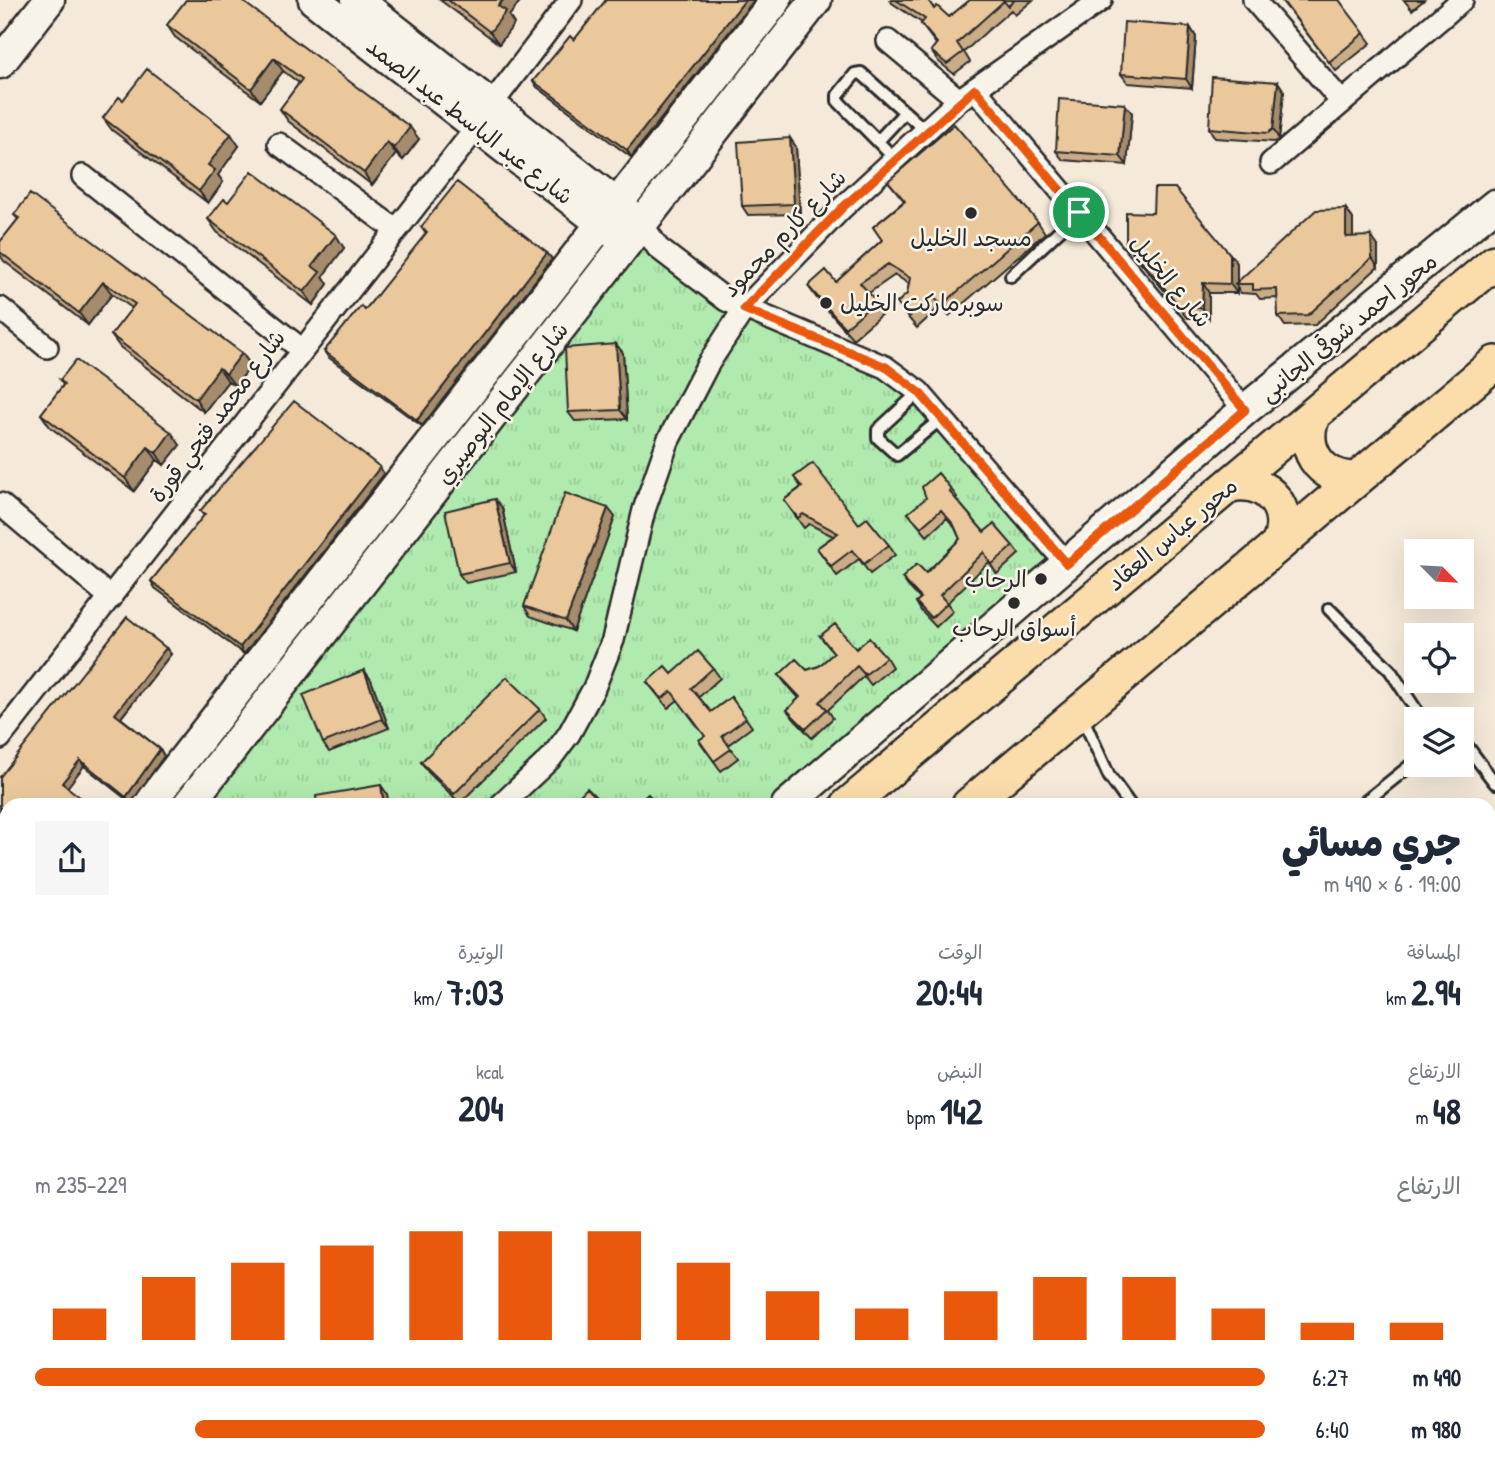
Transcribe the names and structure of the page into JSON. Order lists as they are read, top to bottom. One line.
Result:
{"streets":{"main road":["محور عباس العقاد"],"street":["شارع عبد الباسط عبد الصمد","شارع كارم محمود","شارع الخليل","محور احمد شوقى الجانبى","شارع الإمام البوصيري","شارع محمد فتحي قورة"]},"crossings":[["شارع عبد الباسط عبد الصمد","شارع الإمام البوصيري"],["شارع عبد الباسط عبد الصمد","شارع محمد فتحي قورة"],["شارع كارم محمود","شارع الخليل"],["شارع الخليل","محور احمد شوقى الجانبى"]],"places":["مسجد الخليل","سوبرماركت الخليل","الرحاب","أسواق الرحاب"],"north":"bottom right","page":{"heading":["جري مسائي","19:00 · 6 × 490 m"],"stats":[["المسافة","2.94 km"],["الوقت","20:44"],["الوتيرة","7:03 /km"],["الارتفاع","48 m"],["النبض","142 bpm"],["kcal","204"]],"chart":["الارتفاع","229–235 m"],"list":[{"name":"490 m","note":"6:27"},{"name":"980 m","note":"6:40"}]}}
